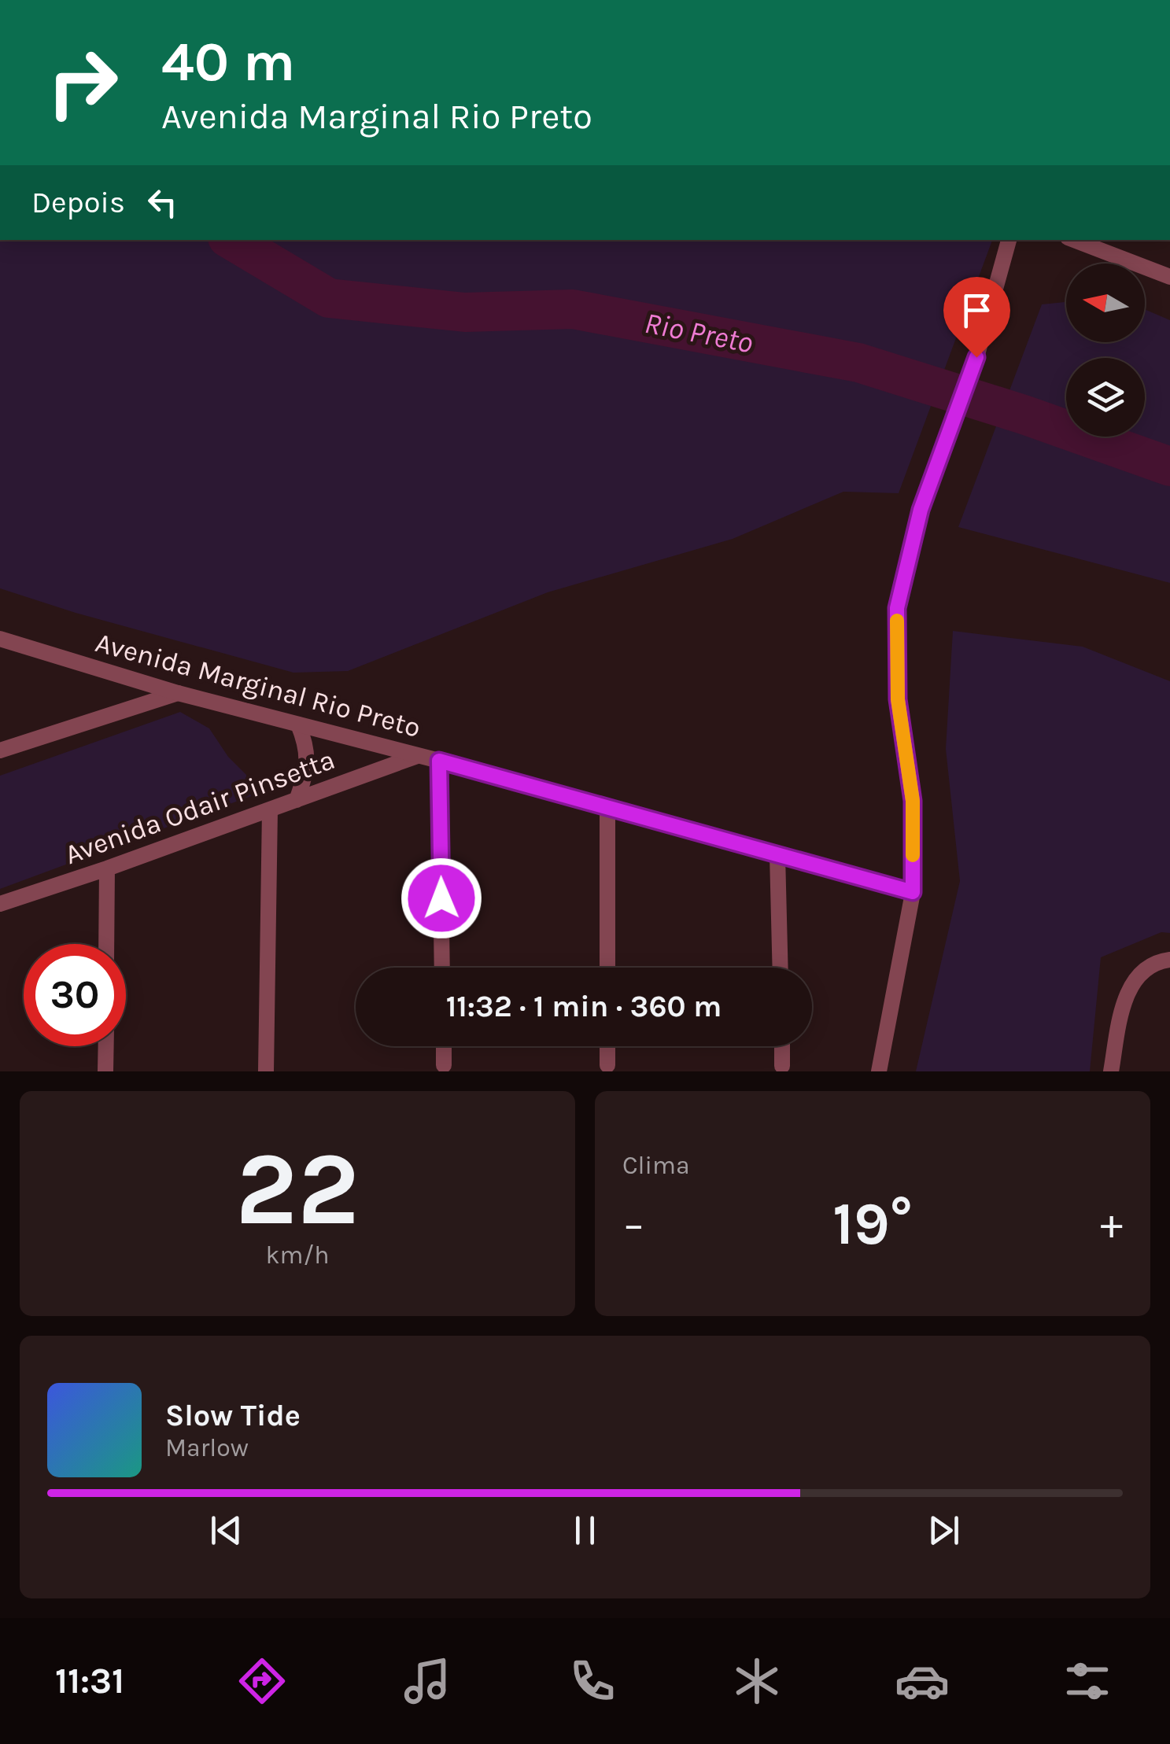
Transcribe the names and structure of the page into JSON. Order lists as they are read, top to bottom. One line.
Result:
{"streets":{"street":["Avenida Marginal Rio Preto","Avenida Odair Pinsetta"]},"crossings":[["Avenida Marginal Rio Preto","Avenida Odair Pinsetta"]],"water":["Rio Preto"],"north":"left","page":{"turn":["40 m","Avenida Marginal Rio Preto"],"then":"Depois","limit":"30","trip":"11:32 · 1 min · 360 m","tile":[["22","km/h"],"Clima"],"heat":["−","19°","+"],"song":["Slow Tide","Marlow"],"tabs":"11:31"}}
